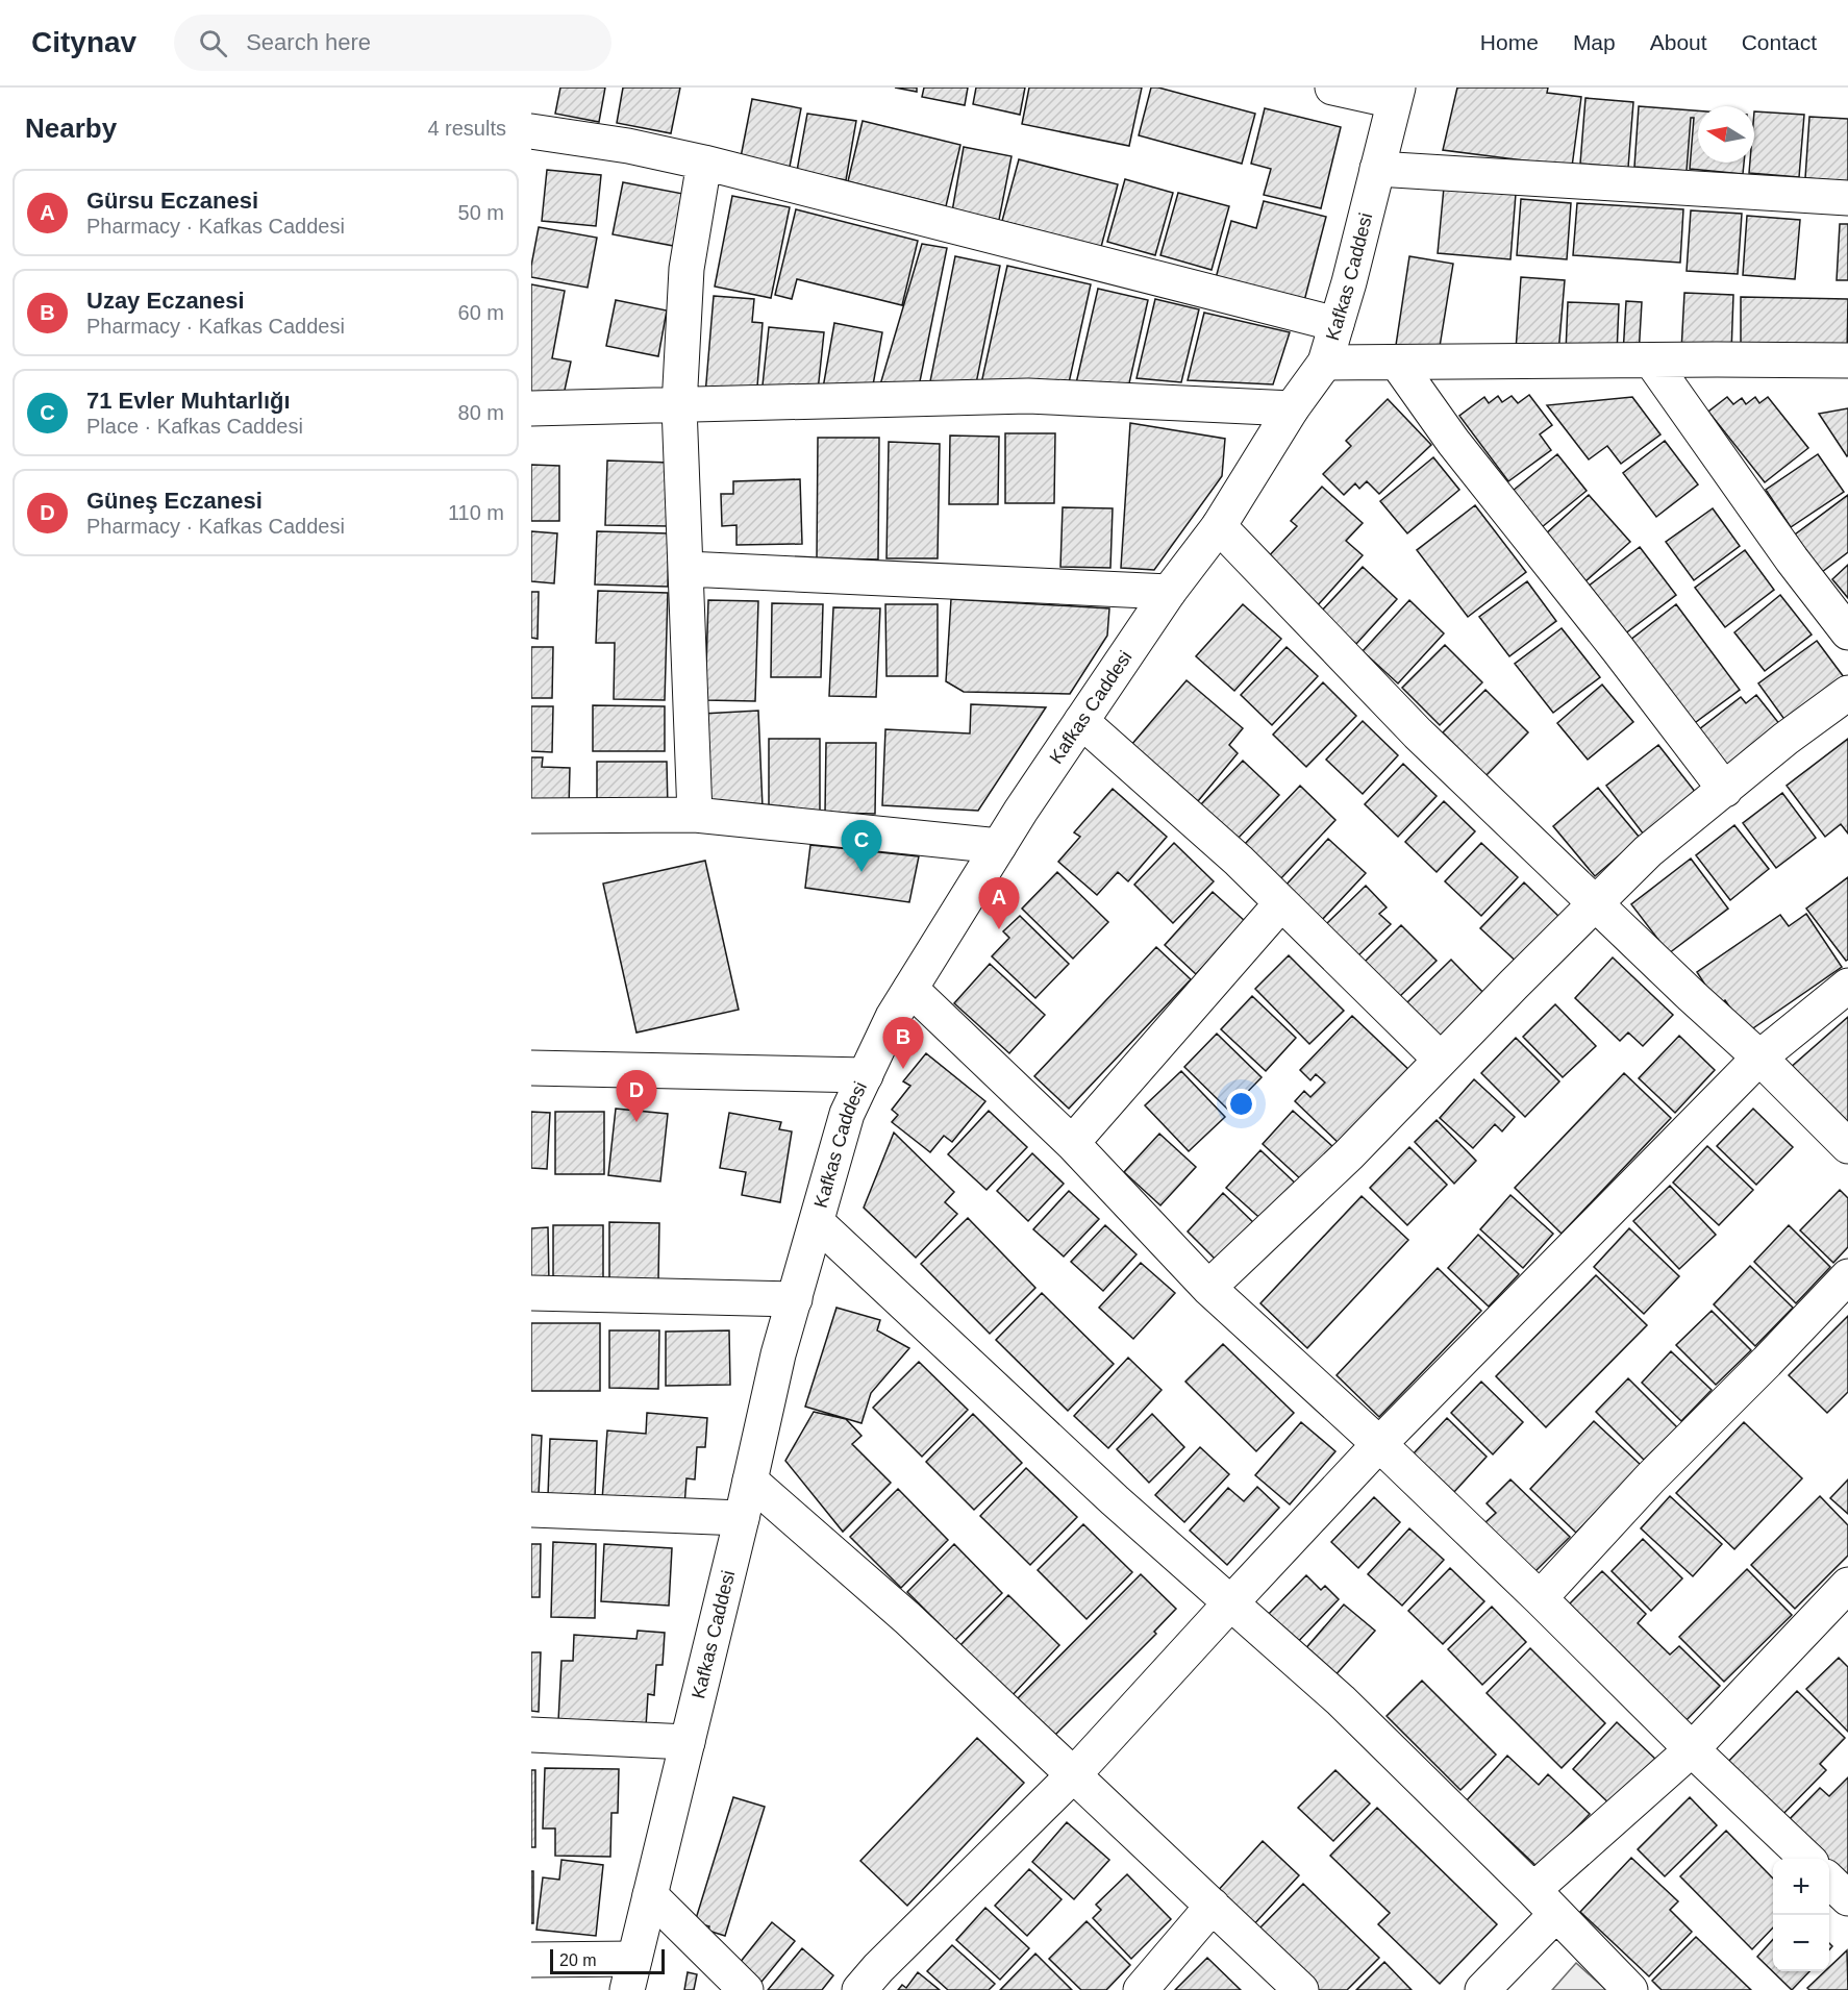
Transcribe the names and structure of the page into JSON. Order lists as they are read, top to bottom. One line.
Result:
{"streets":{"street":["Kafkas Caddesi"]},"scale_bar":"20 m","north":"left","page":{"header":"Citynav","search":"Search here","nav":["Home","Map","About","Contact"],"heading":["Nearby","4 results"],"list":[{"mark":"A","name":"Gürsu Eczanesi","note":"Pharmacy · Kafkas Caddesi","value":"50 m"},{"mark":"B","name":"Uzay Eczanesi","note":"Pharmacy · Kafkas Caddesi","value":"60 m"},{"mark":"C","name":"71 Evler Muhtarlığı","note":"Place · Kafkas Caddesi","value":"80 m"},{"mark":"D","name":"Güneş Eczanesi","note":"Pharmacy · Kafkas Caddesi","value":"110 m"}],"pins":["C","A","B","D"],"map_buttons":["+","−"],"scale":"20 m"}}
